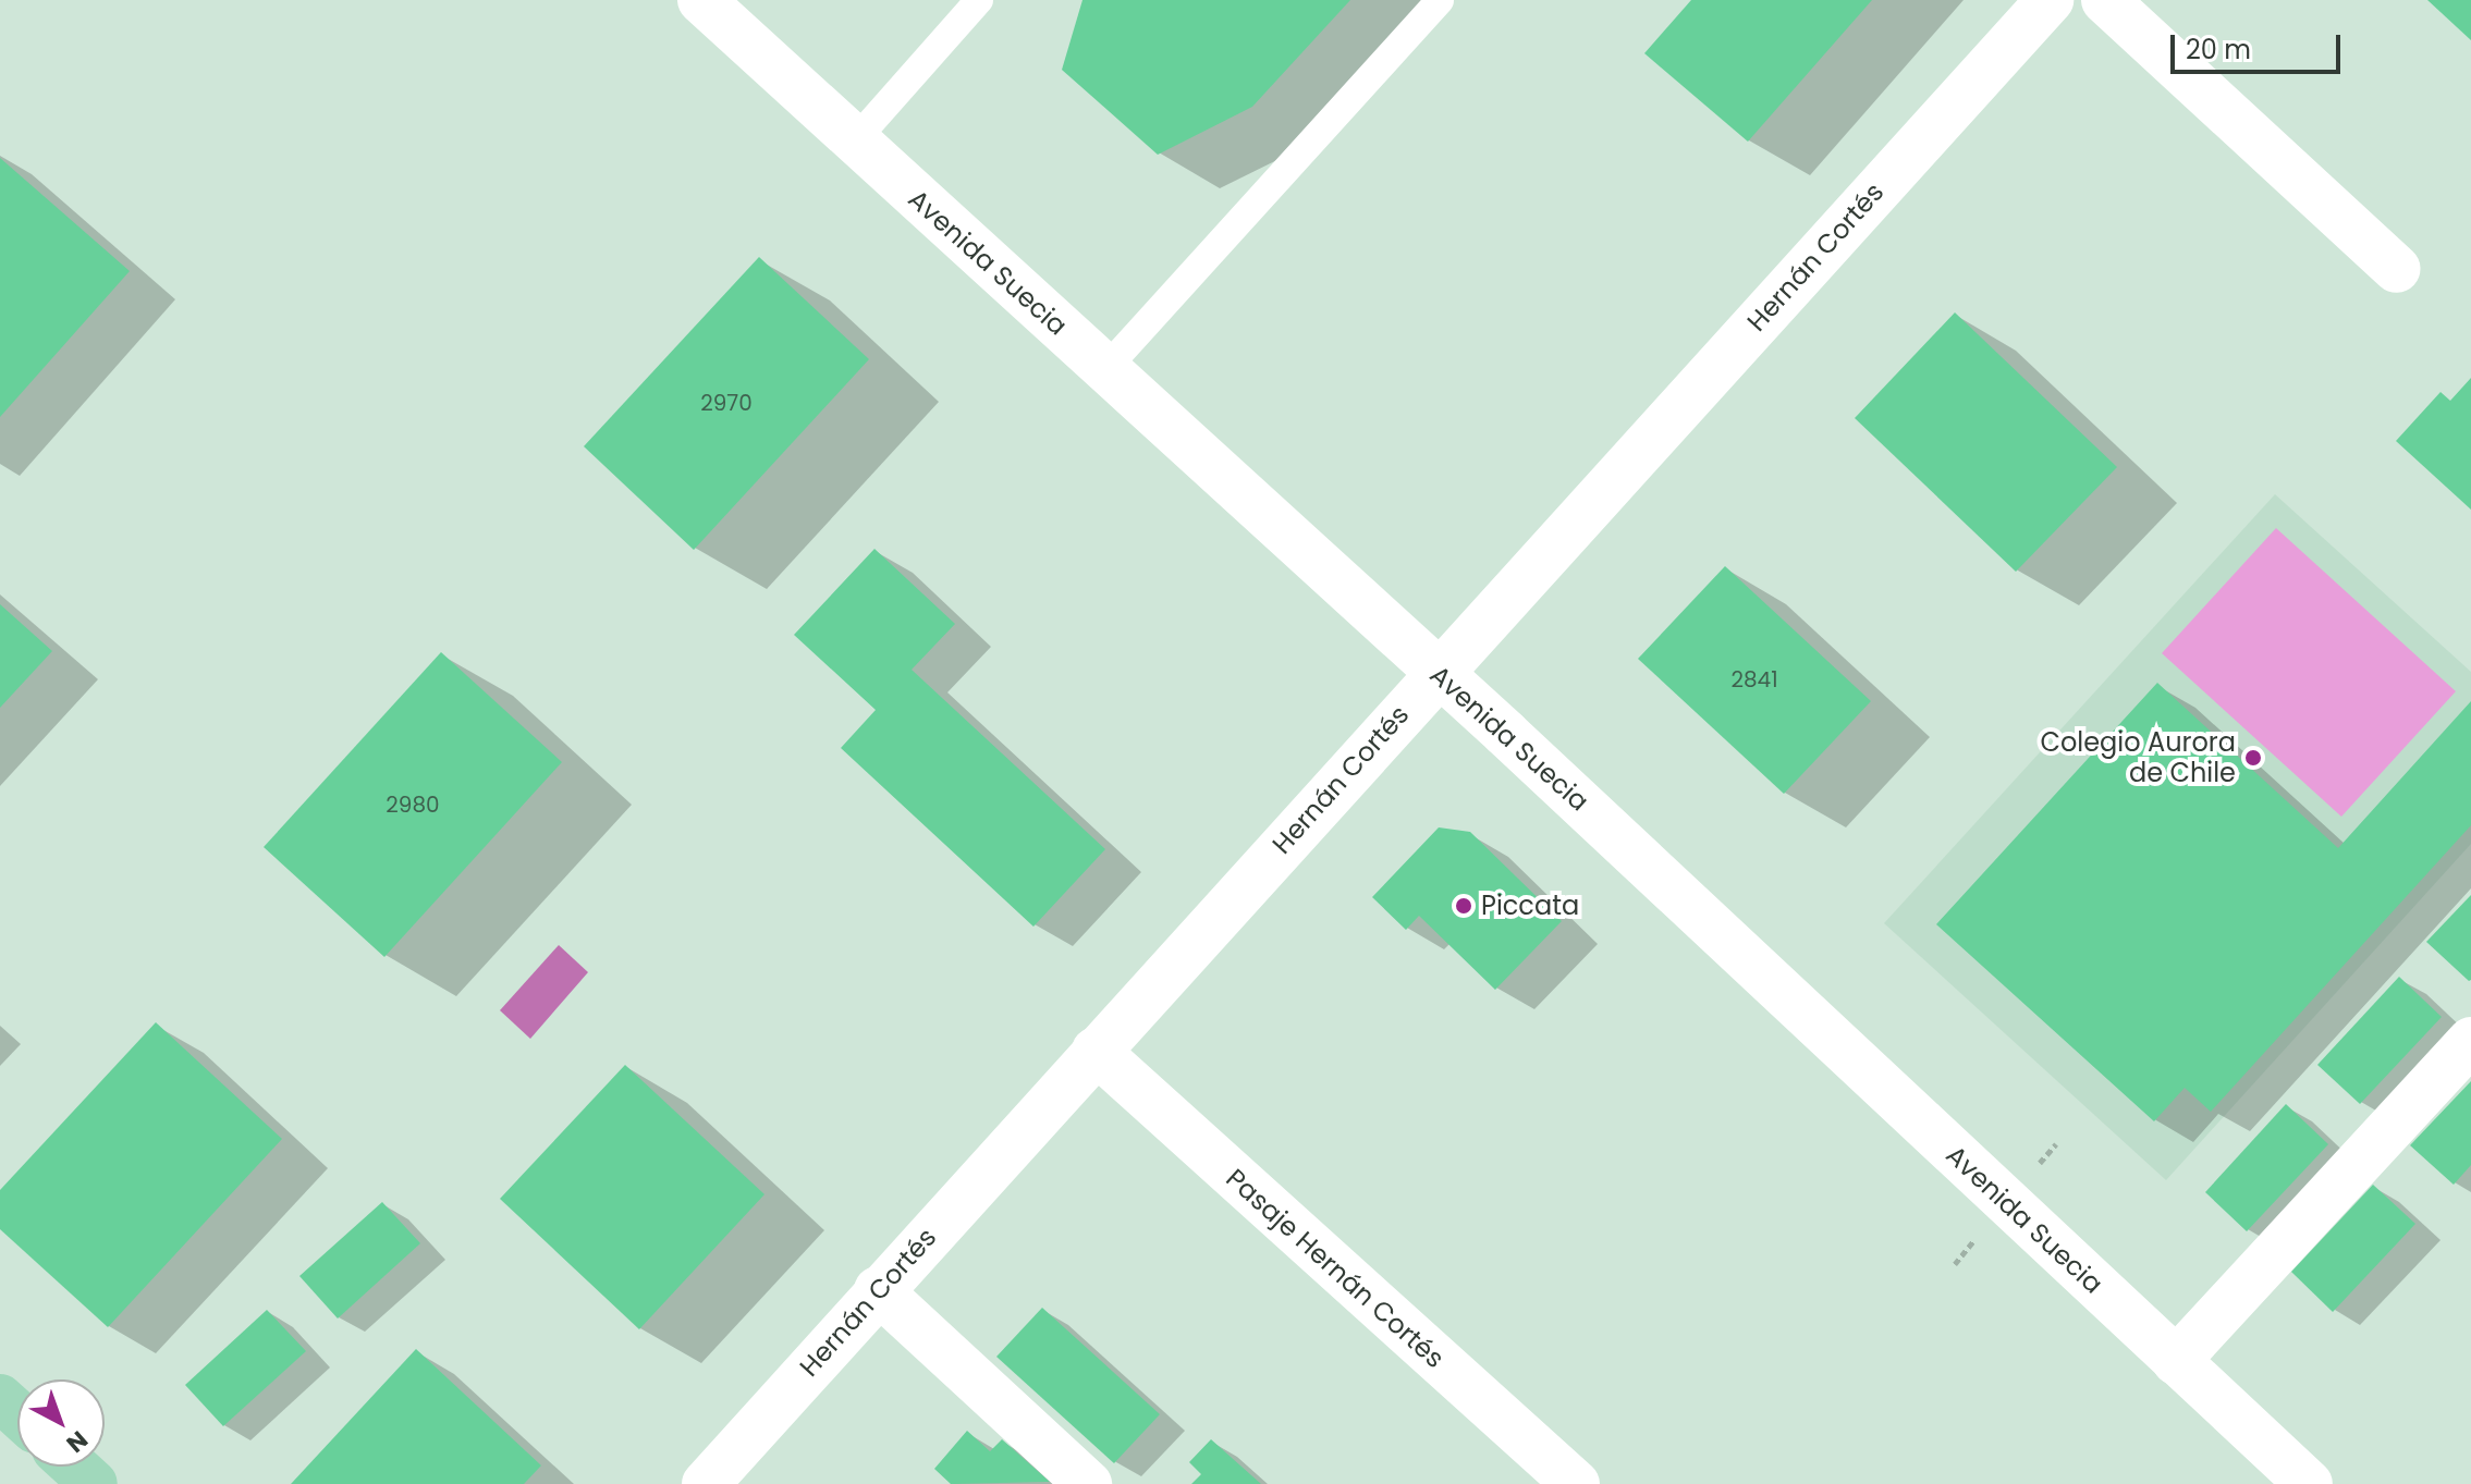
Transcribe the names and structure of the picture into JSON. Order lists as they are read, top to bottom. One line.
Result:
{"streets":{"street":["Hernán Cortés","Avenida Suecia","Pasaje Hernán Cortés"]},"crossings":[["Hernán Cortés","Avenida Suecia"],["Hernán Cortés","Pasaje Hernán Cortés"]],"places":["Colegio Aurora de Chile","Piccata"],"house_numbers":["2970","2841","2980"],"scale_bar":"20 m","north":"bottom right"}
